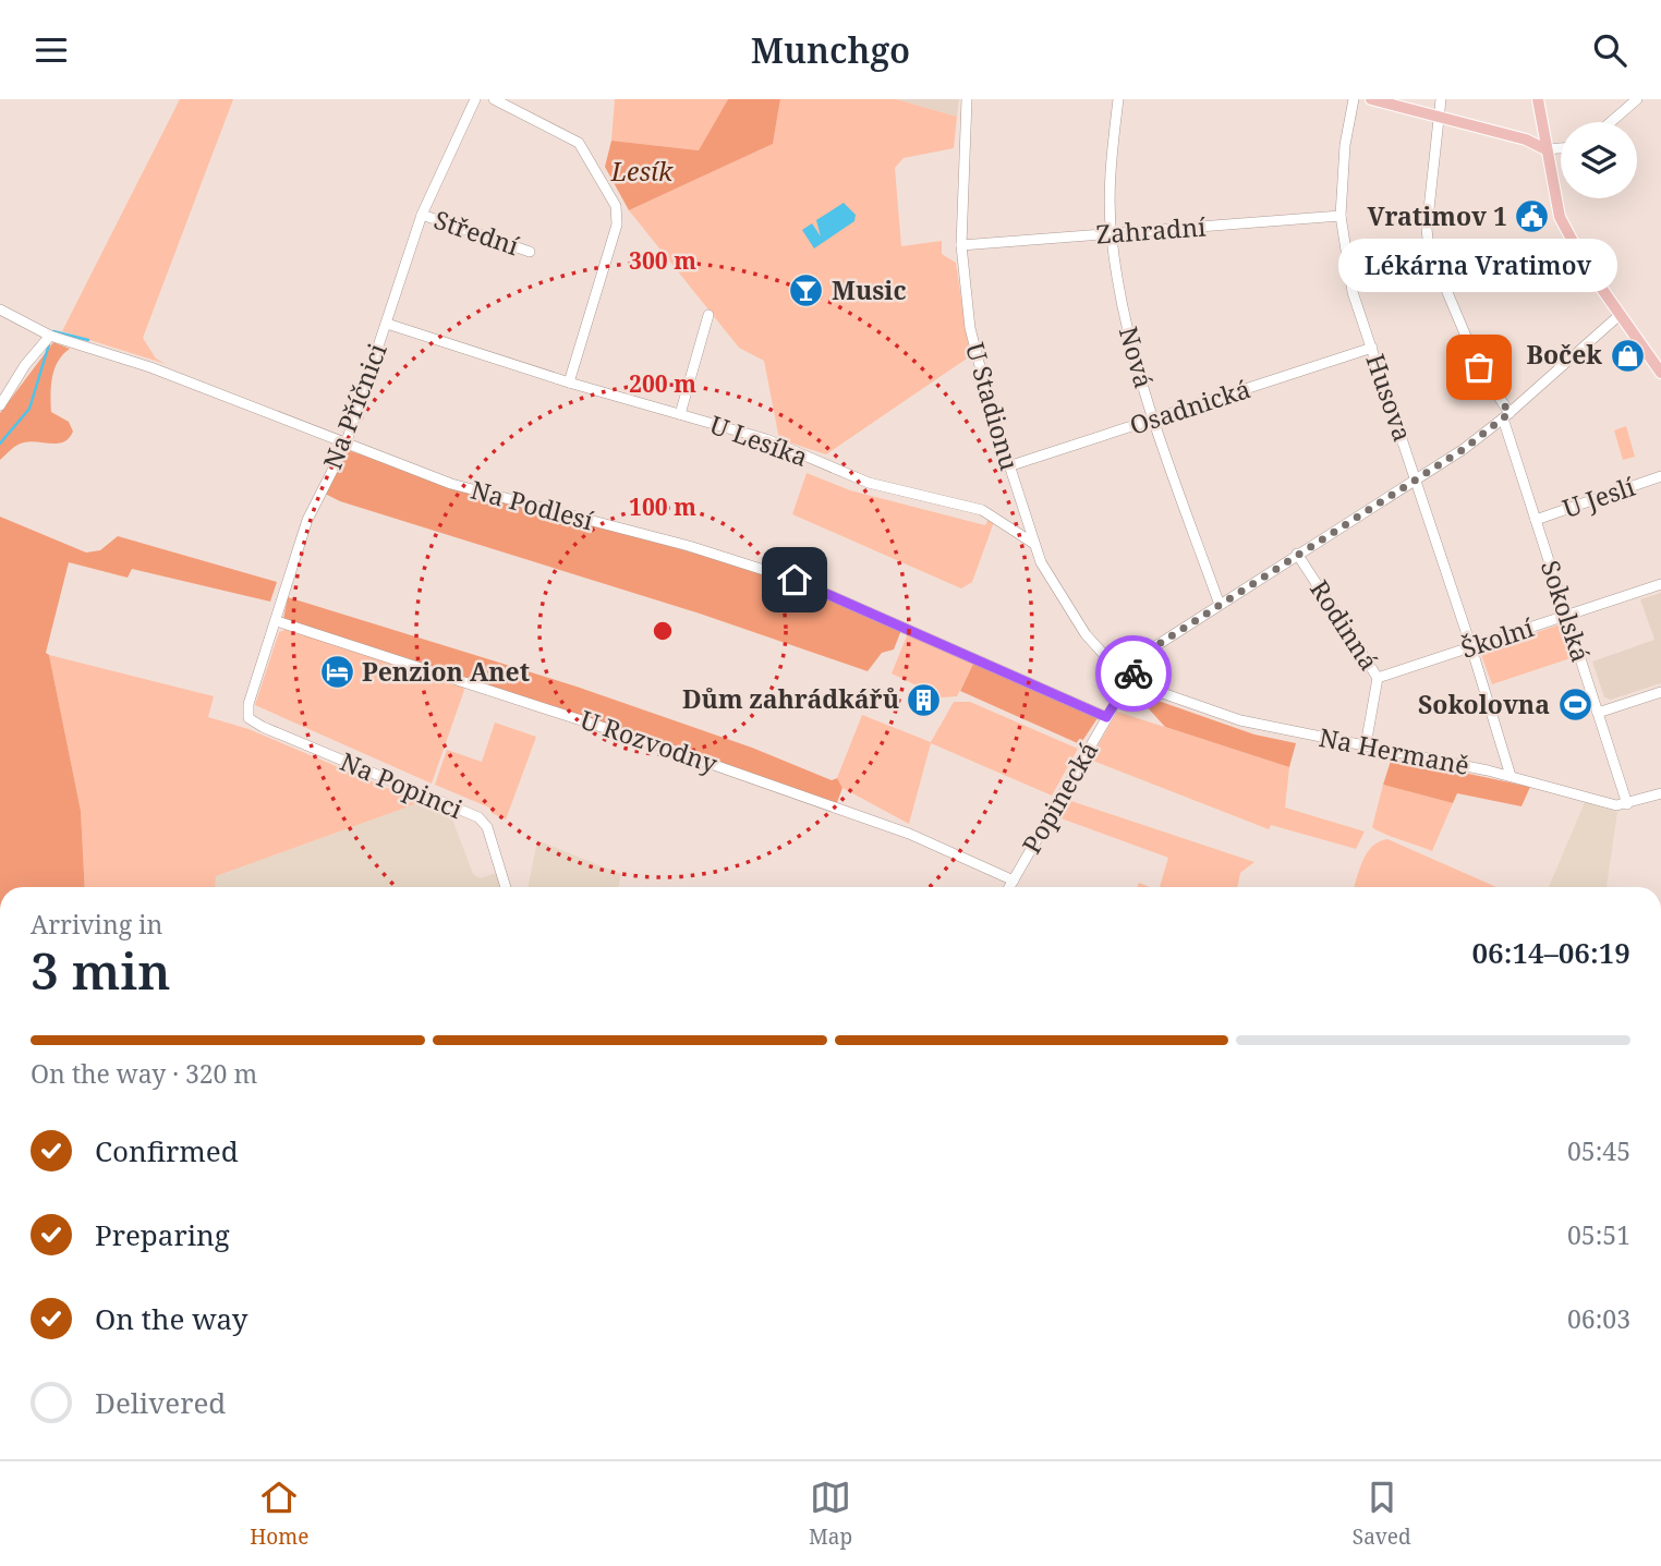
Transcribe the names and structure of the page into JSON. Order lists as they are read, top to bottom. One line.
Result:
{"streets":{"street":["Zahradní","Střední","Nová","Husova","Na Příčnici","U Stadionu","Osadnická","U Lesíka","U Jeslí","Na Podlesí","Sokolská","Rodinná","Školní","U Rozvodny","Na Hermaně","Na Popinci","Popinecká"]},"crossings":[["Zahradní","Nová"],["Zahradní","Husova"],["Zahradní","U Stadionu"],["Střední","Na Příčnici"],["Nová","Osadnická"],["Nová","Popinecká"],["Husova","Osadnická"],["Husova","Školní"],["Husova","Na Hermaně"],["Husova","Popinecká"],["Na Příčnici","U Lesíka"],["Na Příčnici","Na Podlesí"],["Na Příčnici","U Rozvodny"],["Na Příčnici","Na Popinci"],["U Stadionu","Osadnická"],["U Stadionu","U Lesíka"],["U Stadionu","Na Hermaně"],["U Stadionu","Popinecká"],["U Jeslí","Sokolská"],["Na Podlesí","Popinecká"],["Sokolská","Školní"],["Sokolská","Na Hermaně"],["Sokolská","Popinecká"],["Rodinná","Školní"],["Rodinná","Na Hermaně"],["Rodinná","Popinecká"],["U Rozvodny","Popinecká"],["Na Hermaně","Popinecká"]],"parks":["Lesík"],"places":{"public building":["Vratimov 1"],"bar":["Music"],"shop":["Boček"],"other":["Lékárna Vratimov"],"hotel":["Penzion Anet"],"building":["Dům zahrádkářů"],"sports":["Sokolovna"]},"page":{"header":"Munchgo","bubble":"Lékárna Vratimov","heading":["3 min","Arriving in","06:14–06:19"],"bar":"On the way · 320 m","list":[["Confirmed","05:45"],["Preparing","05:51"],["On the way","06:03"],"Delivered"],"tabs":["Home","Map","Saved"]},"rings":["300 m","200 m","100 m"]}
